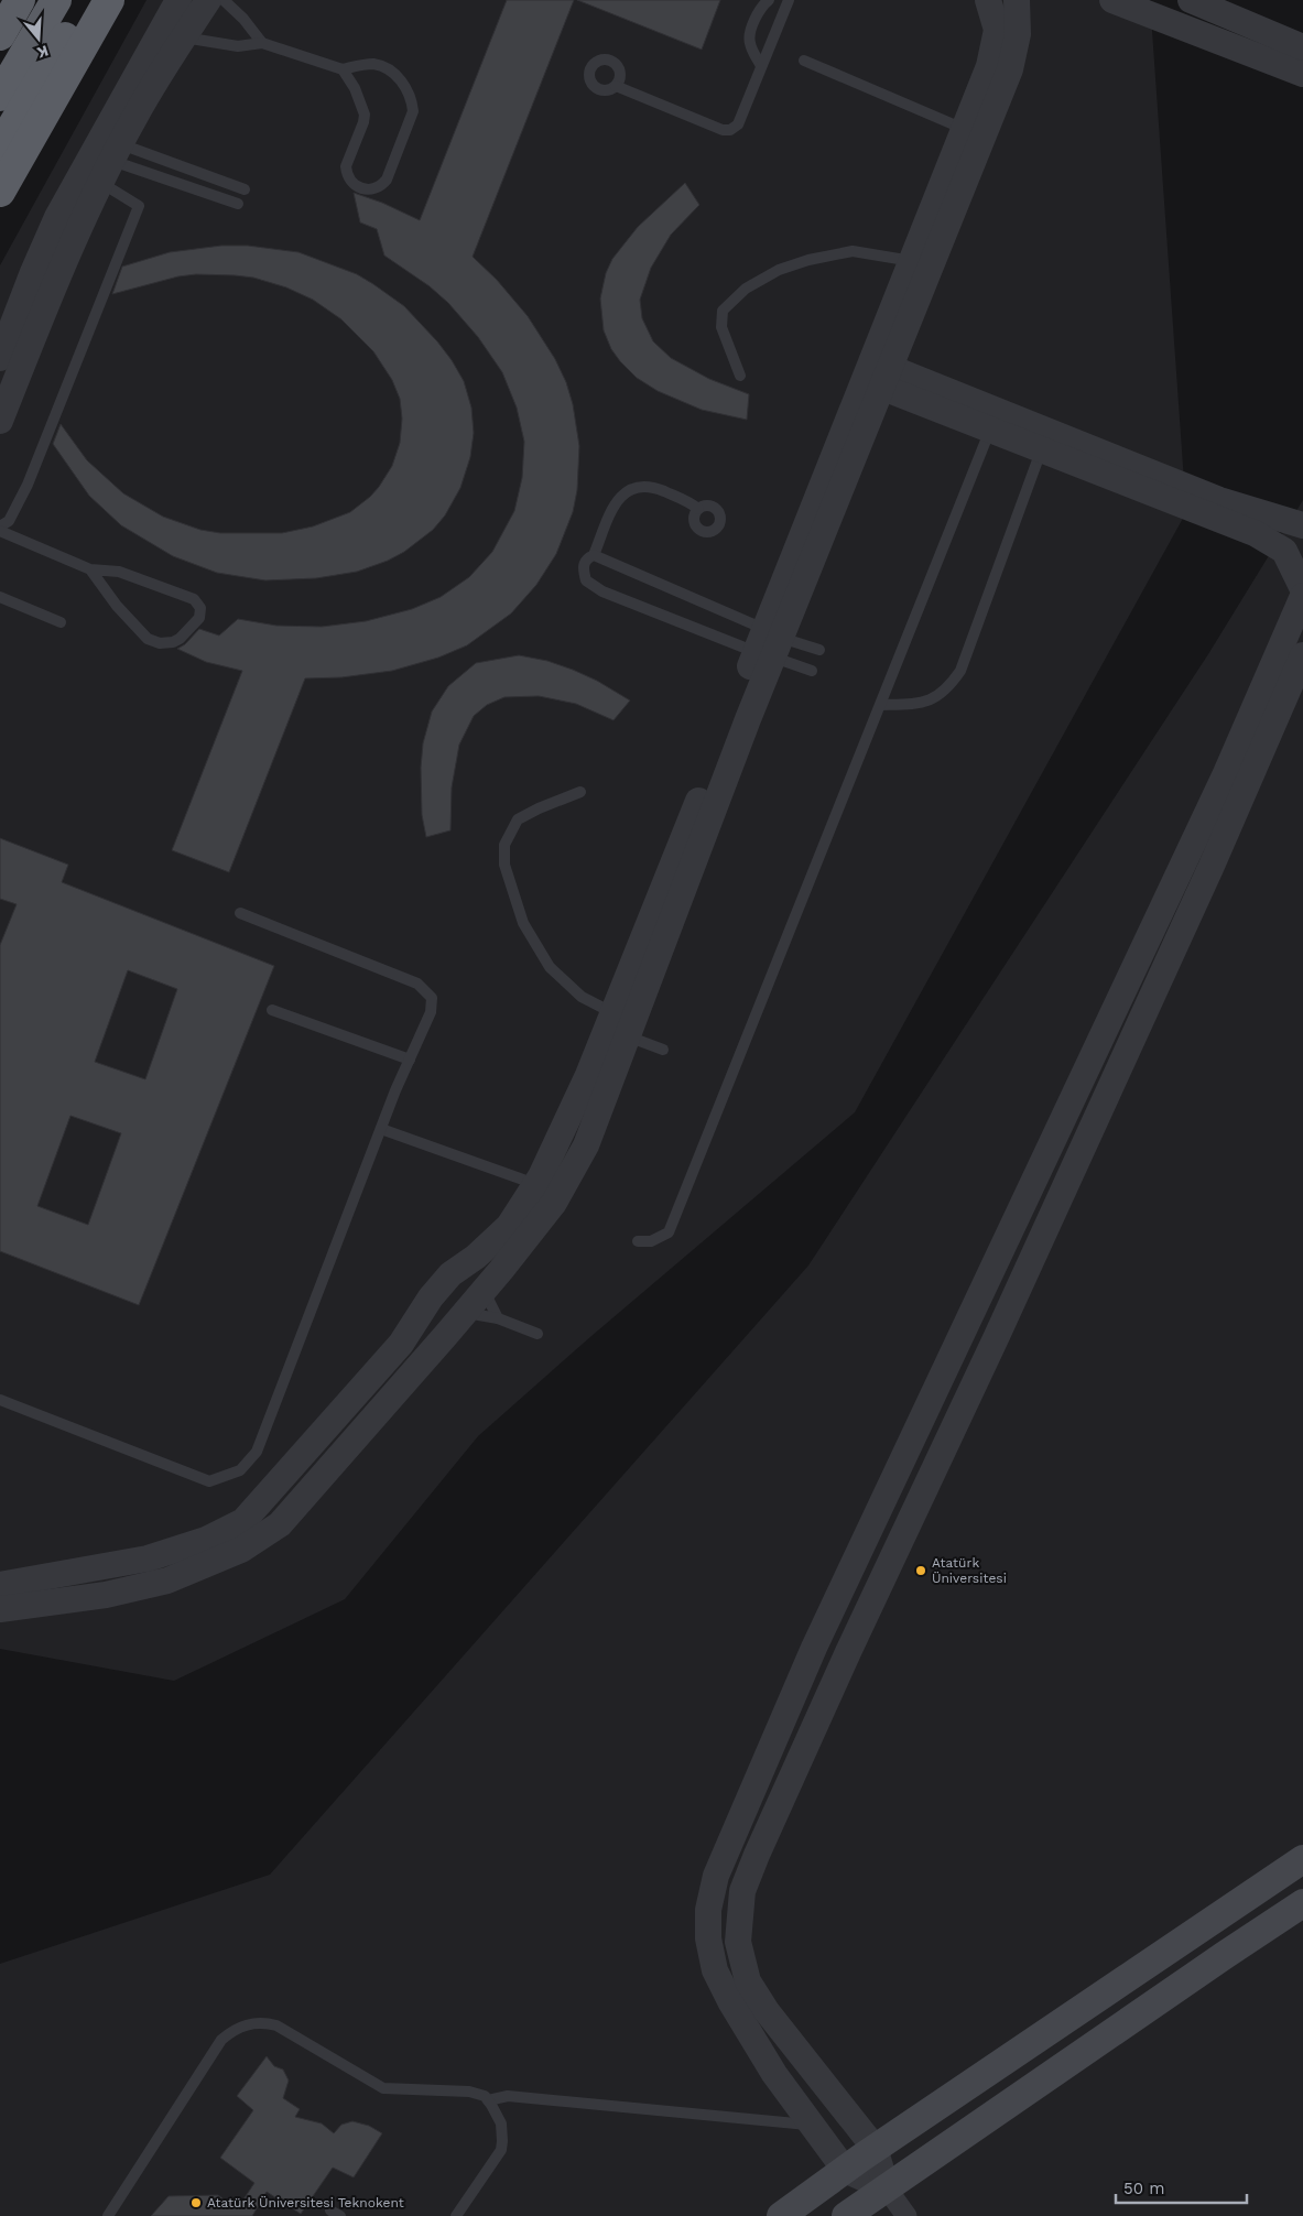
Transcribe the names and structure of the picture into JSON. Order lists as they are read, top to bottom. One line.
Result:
{"places":["Atatürk Üniversitesi","Atatürk Üniversitesi Teknokent"],"scale_bar":"50 m","north":"bottom"}
